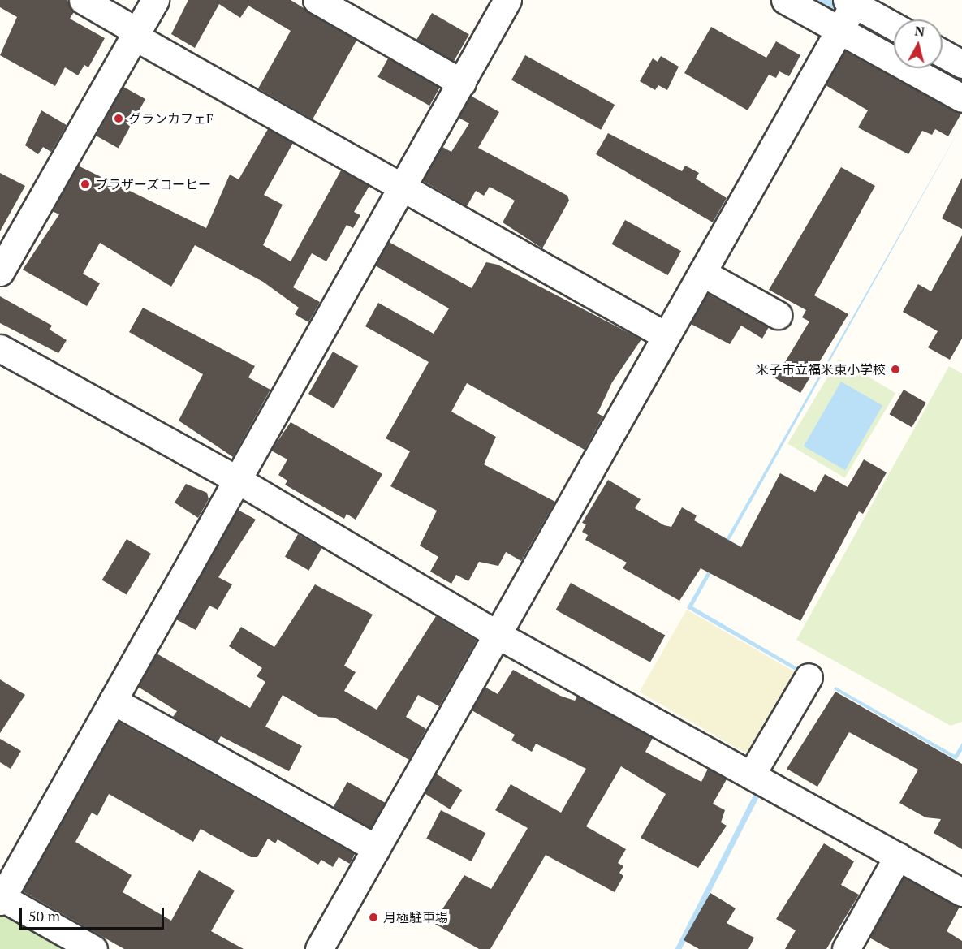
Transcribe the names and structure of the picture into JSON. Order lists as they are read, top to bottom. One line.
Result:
{"places":["グランカフェF","ブラザーズコーヒー","米子市立福米東小学校","月極駐車場"],"scale_bar":"50 m","north":"top"}
